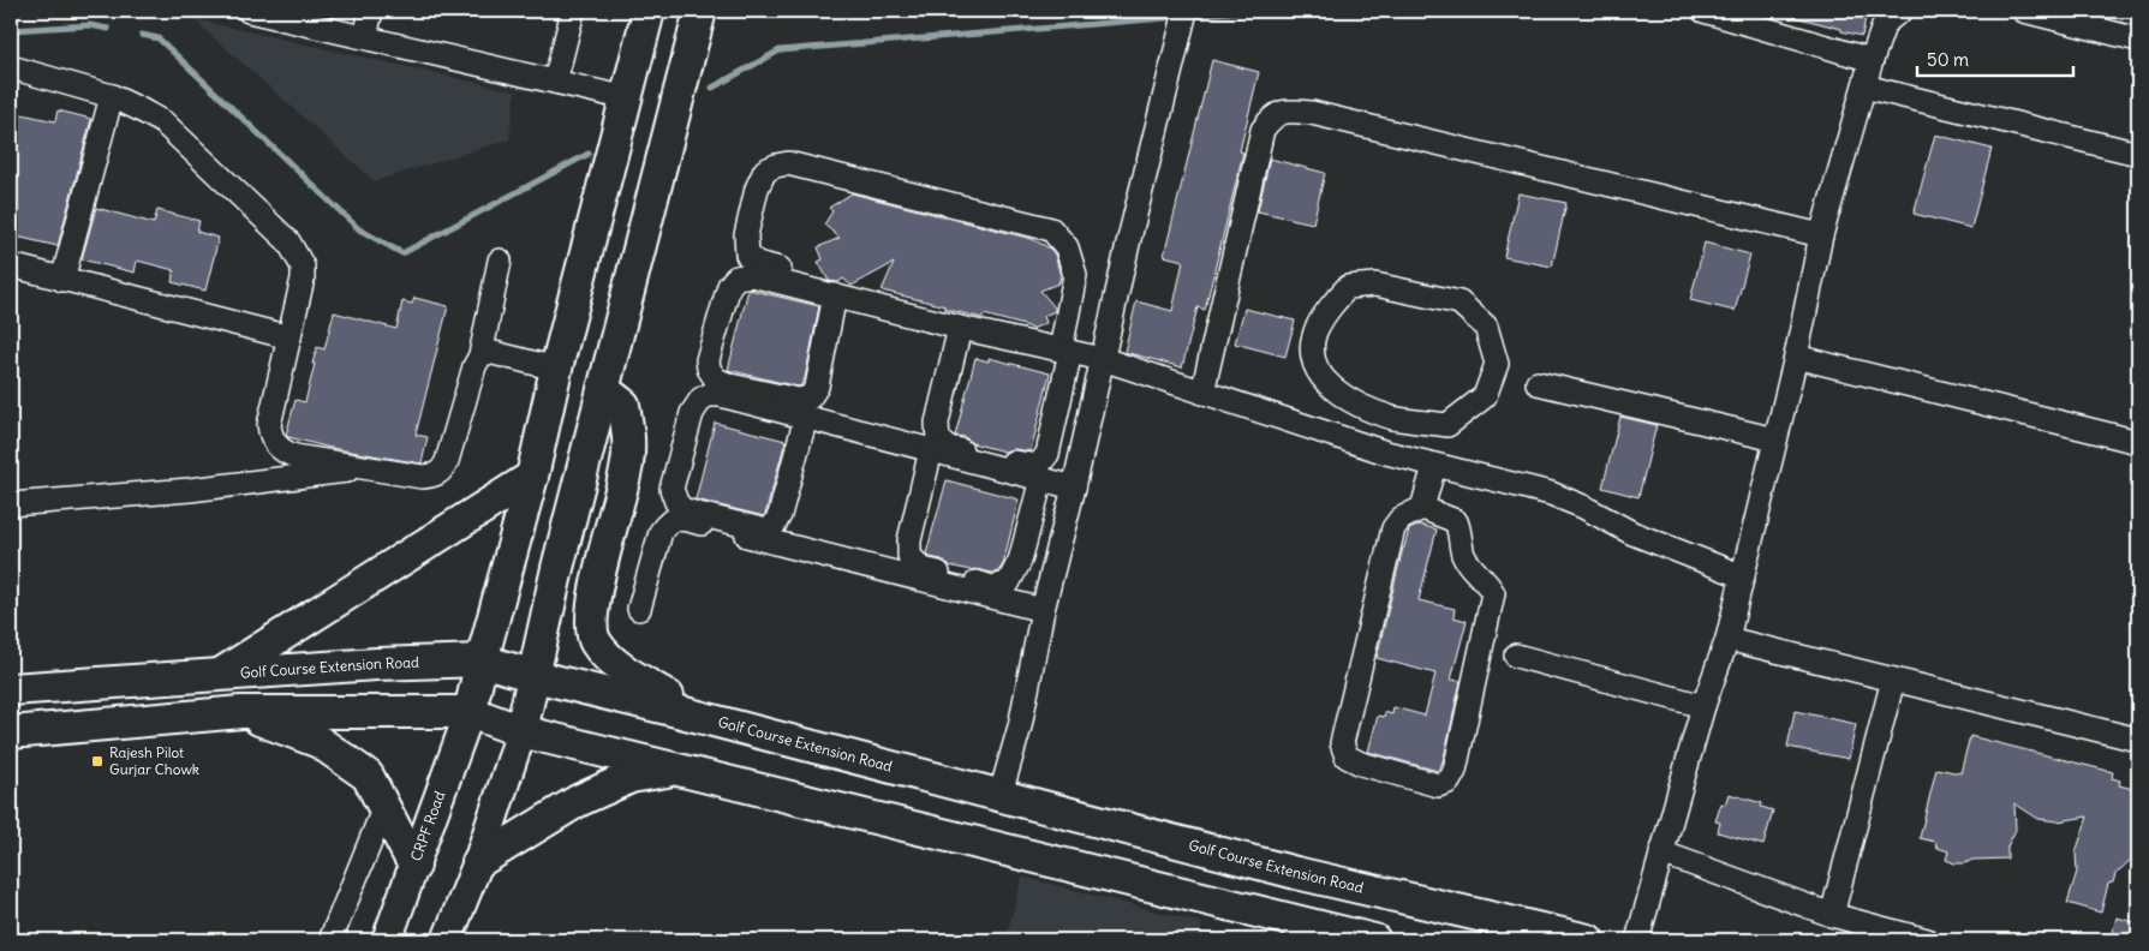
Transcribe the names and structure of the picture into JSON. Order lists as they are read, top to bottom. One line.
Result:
{"streets":{"main road":["Golf Course Extension Road"],"street":["CRPF Road"]},"places":{"transit":["Rajesh Pilot Gurjar Chowk"]},"scale_bar":"50 m"}
